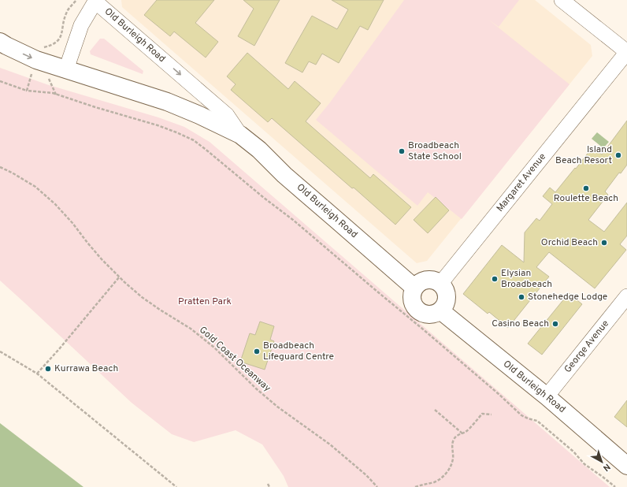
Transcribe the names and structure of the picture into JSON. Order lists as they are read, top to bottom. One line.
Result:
{"streets":{"street":["Old Burleigh Road","Margaret Avenue","George Avenue"],"path":["Gold Coast Oceanway"]},"crossings":[["Old Burleigh Road","Margaret Avenue"],["Old Burleigh Road","George Avenue"]],"parks":["Pratten Park"],"places":["Broadbeach State School","Island Beach Resort","Roulette Beach","Orchid Beach","Elysian Broadbeach","Stonehedge Lodge","Casino Beach","Broadbeach Lifeguard Centre","Kurrawa Beach"],"north":"bottom right"}
